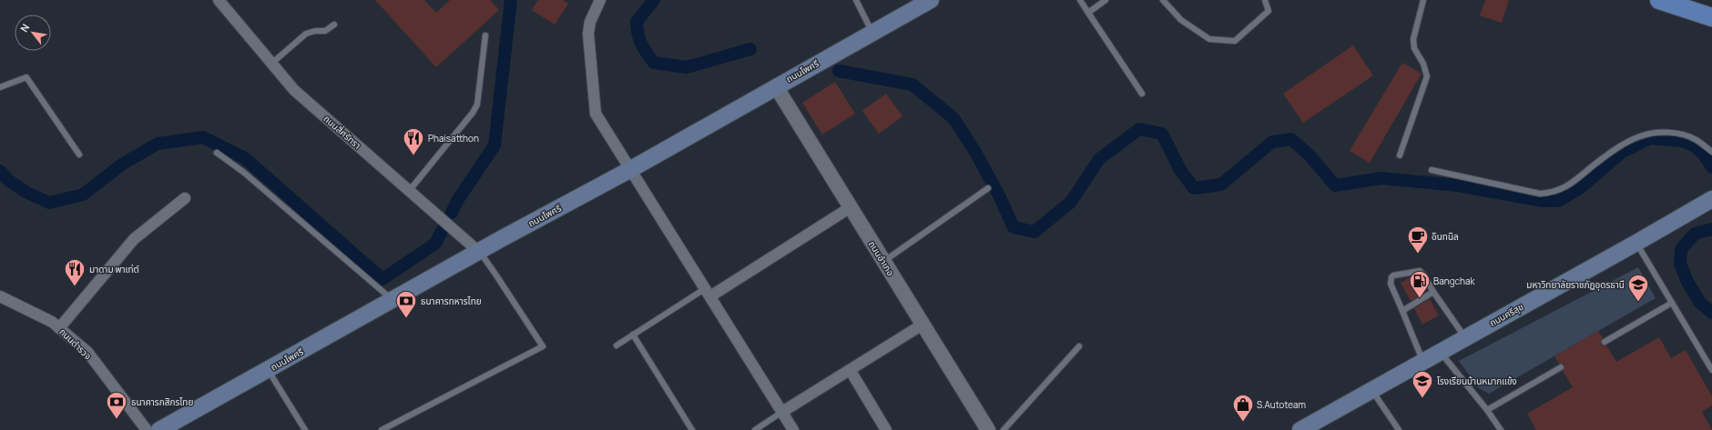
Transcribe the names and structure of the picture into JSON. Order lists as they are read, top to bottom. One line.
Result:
{"streets":{"main road":["ถนนโพศรี","ถนนศรีสุข"],"street":["ถนนสี่ศรัทรา","ถนนอำเภอ","ถนนตำรวจ"]},"crossings":[["ถนนโพศรี","ถนนสี่ศรัทรา"],["ถนนโพศรี","ถนนอำเภอ"]],"places":{"restaurant":["Phaisatthon","มาดาม พาเท่ต์"],"cafe":["อินทนิล"],"fuel station":["Bangchak"],"school or university":["มหาวิทยาลัยราชภัฏอุดรธานี","โรงเรียนบ้านหมากแข้ง"],"bank":["ธนาคารทหารไทย","ธนาคารกสิกรไทย"],"shop":["S.Autoteam"]},"north":"top left"}
